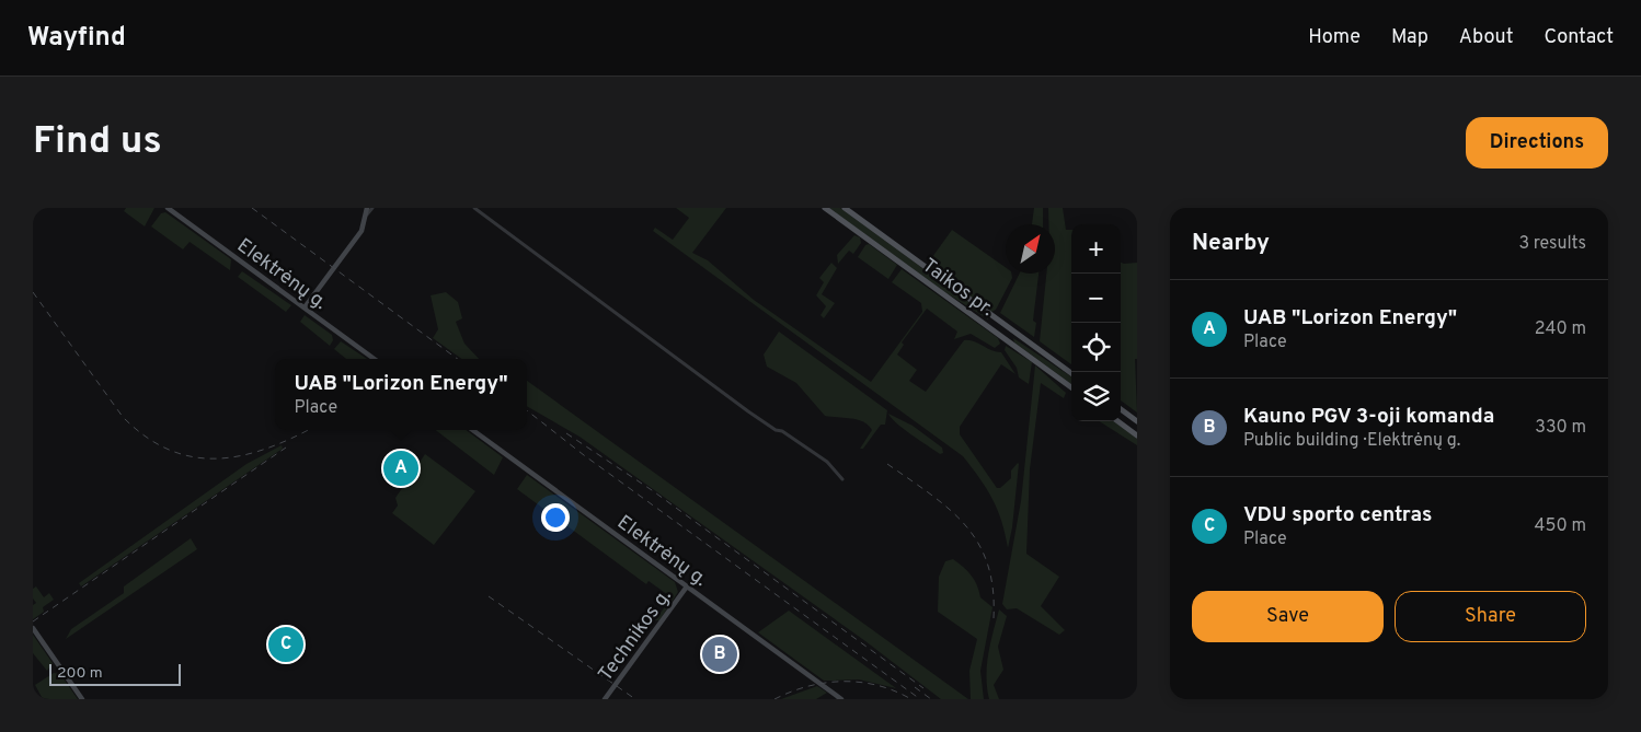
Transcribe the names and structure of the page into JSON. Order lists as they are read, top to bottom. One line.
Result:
{"streets":{"main road":["Taikos pr."],"street":["Elektrėnų g.","Technikos g."]},"crossings":[["Elektrėnų g.","Technikos g."]],"scale_bar":"200 m","north":"top right","page":{"header":"Wayfind","nav":["Home","Map","About","Contact"],"buttons":["Directions",["Save","Share"]],"title":"Find us","heading":["Nearby","3 results"],"map_buttons":["+","−"],"list":[{"mark":"A","name":"UAB \"Lorizon Energy\"","note":"Place","value":"240 m"},{"mark":"B","name":"Kauno PGV 3-oji komanda","note":"Public building · Elektrėnų g.","value":"330 m"},{"mark":"C","name":"VDU sporto centras","note":"Place","value":"450 m"}],"popup":["UAB \"Lorizon Energy\"","Place"],"pins":["A","C","B"],"scale":"200 m"}}
